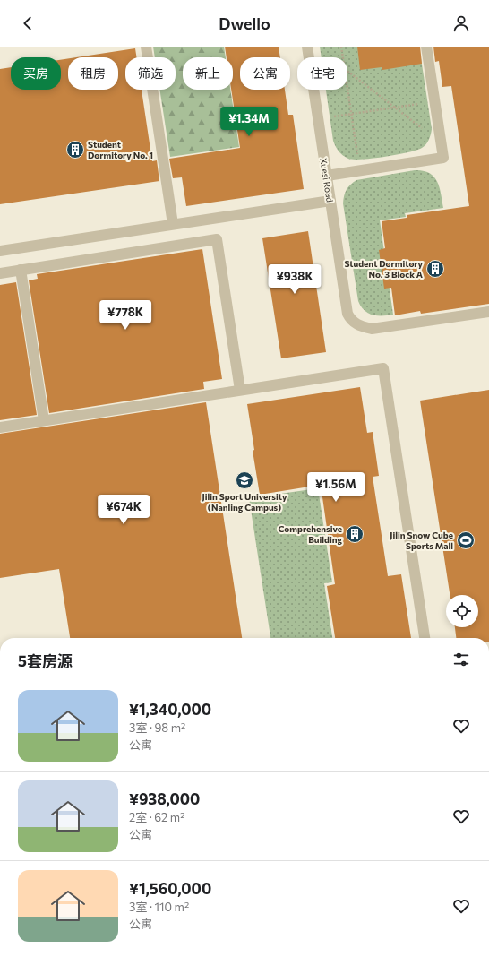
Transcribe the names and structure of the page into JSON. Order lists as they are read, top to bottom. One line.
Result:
{"streets":{"lane":["Xuesi Road"]},"places":{"building":["Student Dormitory No. 1","Student Dormitory No. 3 Block A","Comprehensive Building"],"school or university":["Jilin Sport University (Nanling Campus)"],"sports":["Jilin Snow Cube Sports Mall"]},"page":{"header":"Dwello","chip":["买房","租房","筛选","新上","公寓","住宅"],"price":["¥1.34M","¥938K","¥778K","¥1.56M","¥674K"],"heading":"5套房源","list":[{"name":"¥1,340,000","note":"3室 · 98 m² · 公寓"},{"name":"¥938,000","note":"2室 · 62 m² · 公寓"},{"name":"¥1,560,000","note":"3室 · 110 m² · 公寓"}]}}
